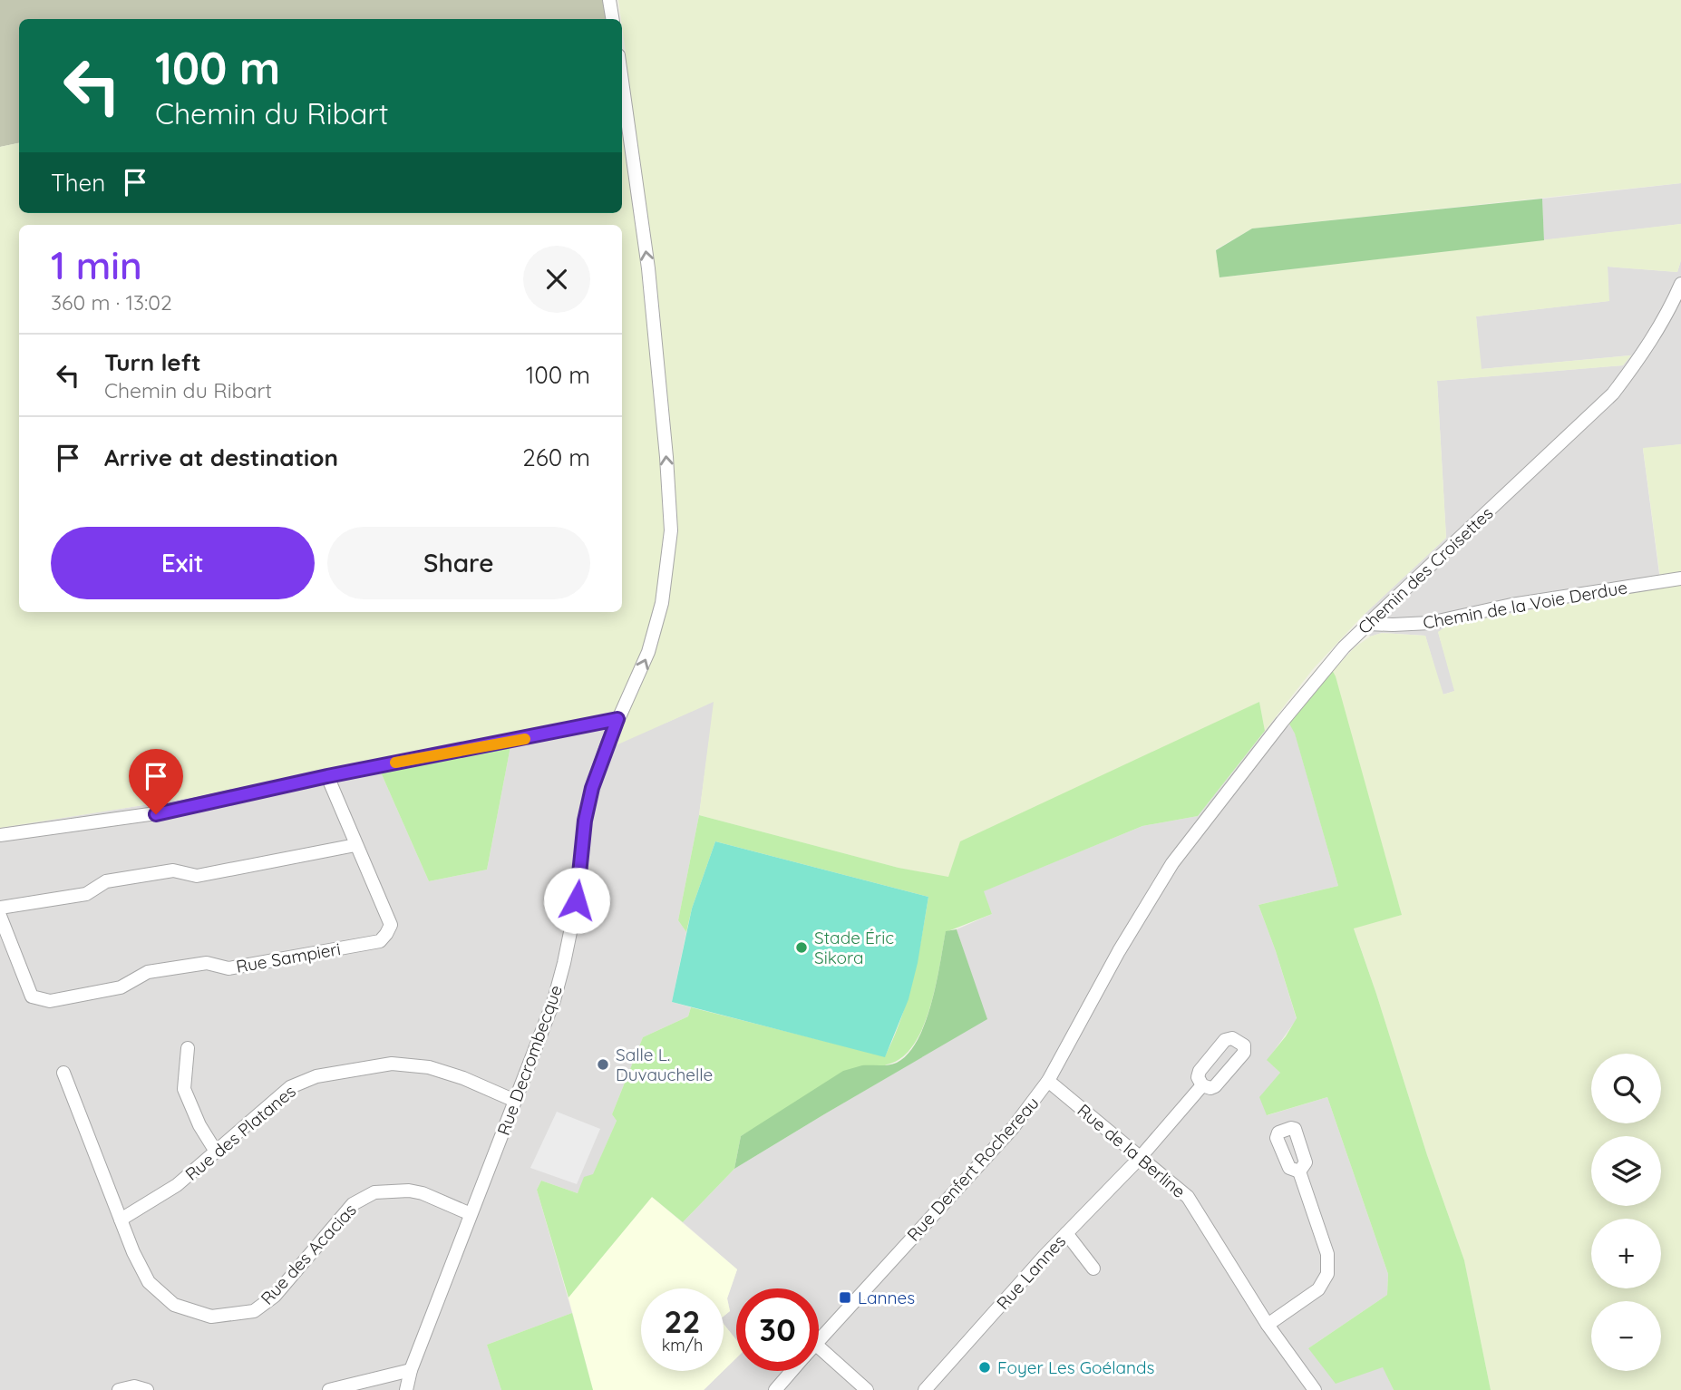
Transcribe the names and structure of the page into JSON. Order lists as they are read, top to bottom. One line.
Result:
{"streets":{"street":["Chemin des Croisettes","Chemin de la Voie Derdue","Rue Sampieri","Rue Decrombecque","Rue des Platanes","Rue de la Berline","Rue Denfert Rochereau","Rue des Acacias","Rue Lannes"]},"crossings":[["Chemin des Croisettes","Chemin de la Voie Derdue"],["Chemin des Croisettes","Rue Denfert Rochereau"],["Rue Decrombecque","Rue des Platanes"],["Rue Decrombecque","Rue des Acacias"],["Rue des Platanes","Rue des Acacias"],["Rue de la Berline","Rue Denfert Rochereau"],["Rue de la Berline","Rue Lannes"]],"one_way":["Rue Decrombecque"],"places":{"other":["Stade Éric Sikora","Salle L. Duvauchelle","Foyer Les Goélands"],"transit":["Lannes"]},"page":{"turn":["100 m","Chemin du Ribart"],"then":"Then","heading":["1 min","360 m · 13:02"],"list":[{"name":"Turn left","note":"Chemin du Ribart","value":"100 m"},{"name":"Arrive at destination","value":"260 m"}],"buttons":["Exit","Share"],"map_buttons":["+","−"],"speed":"22 km/h","limit":"30"}}
